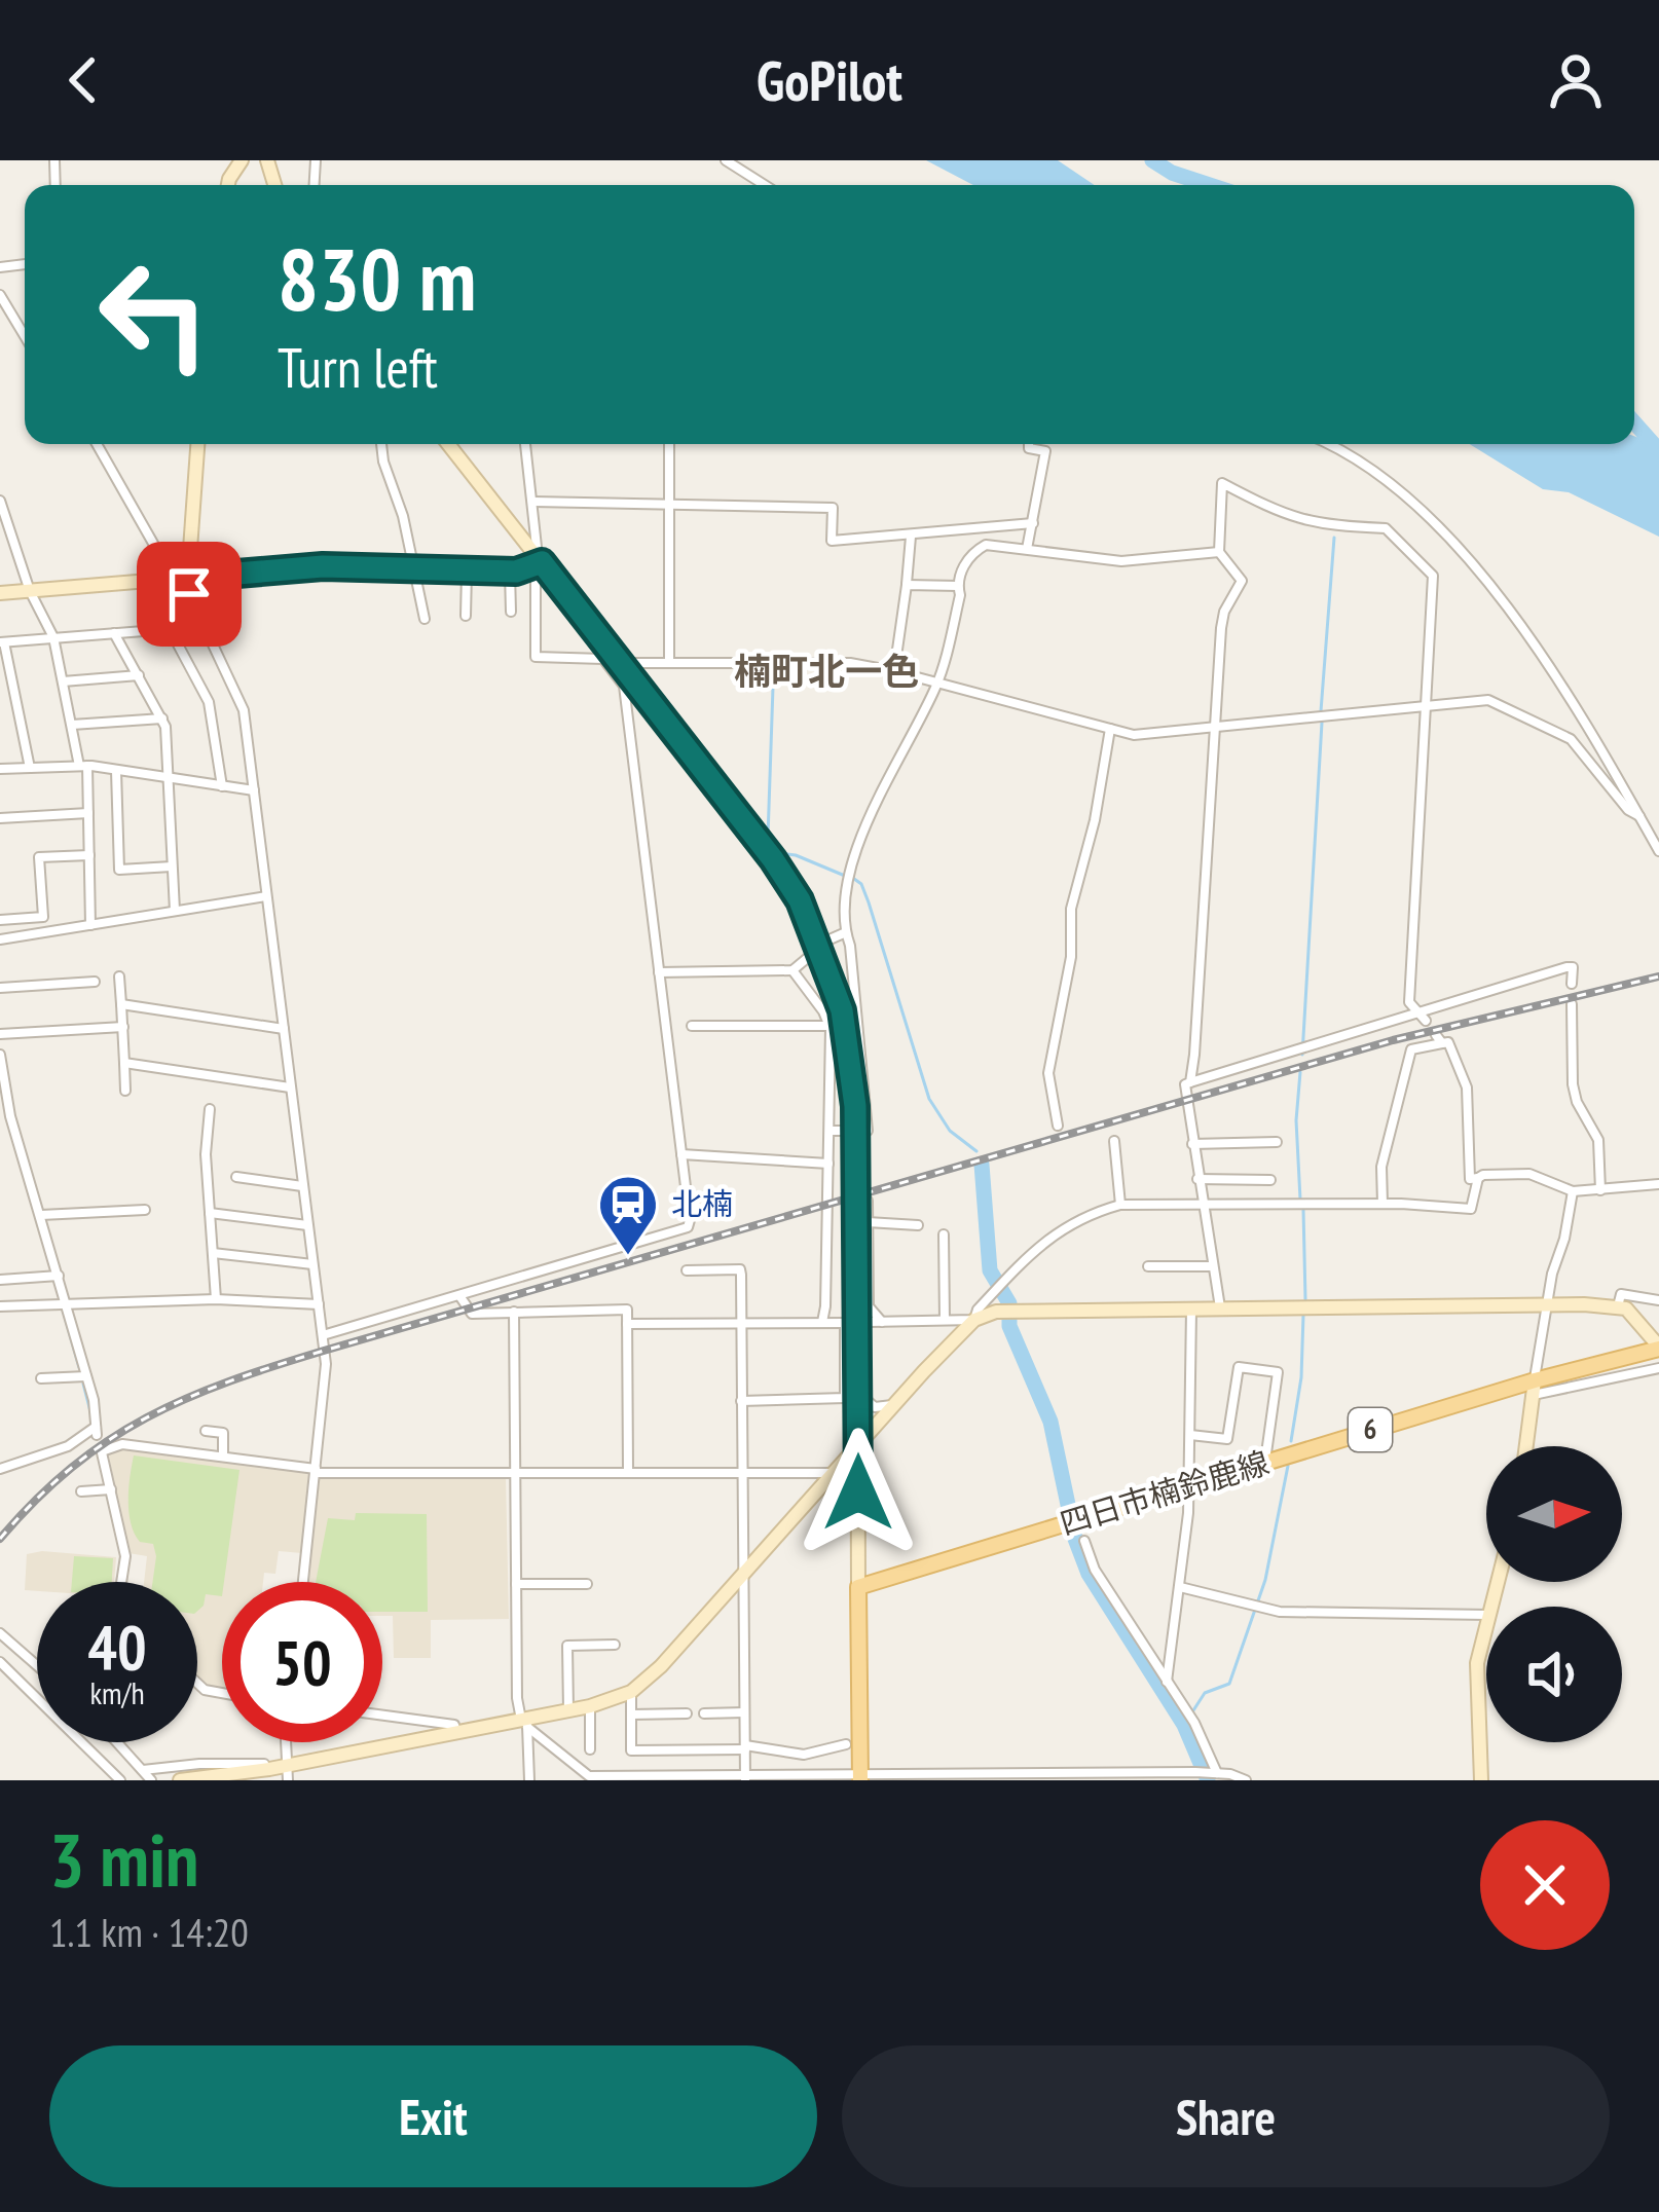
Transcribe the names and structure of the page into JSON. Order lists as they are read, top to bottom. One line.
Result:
{"streets":{"main road":["6","四日市楠鈴鹿線"]},"districts":["楠町北一色"],"places":{"station":["北楠"]},"north":"right","page":{"header":"GoPilot","turn":["830 m","Turn left"],"speed":"40 km/h","limit":"50","heading":["3 min","1.1 km · 14:20"],"buttons":["Exit","Share"]}}
